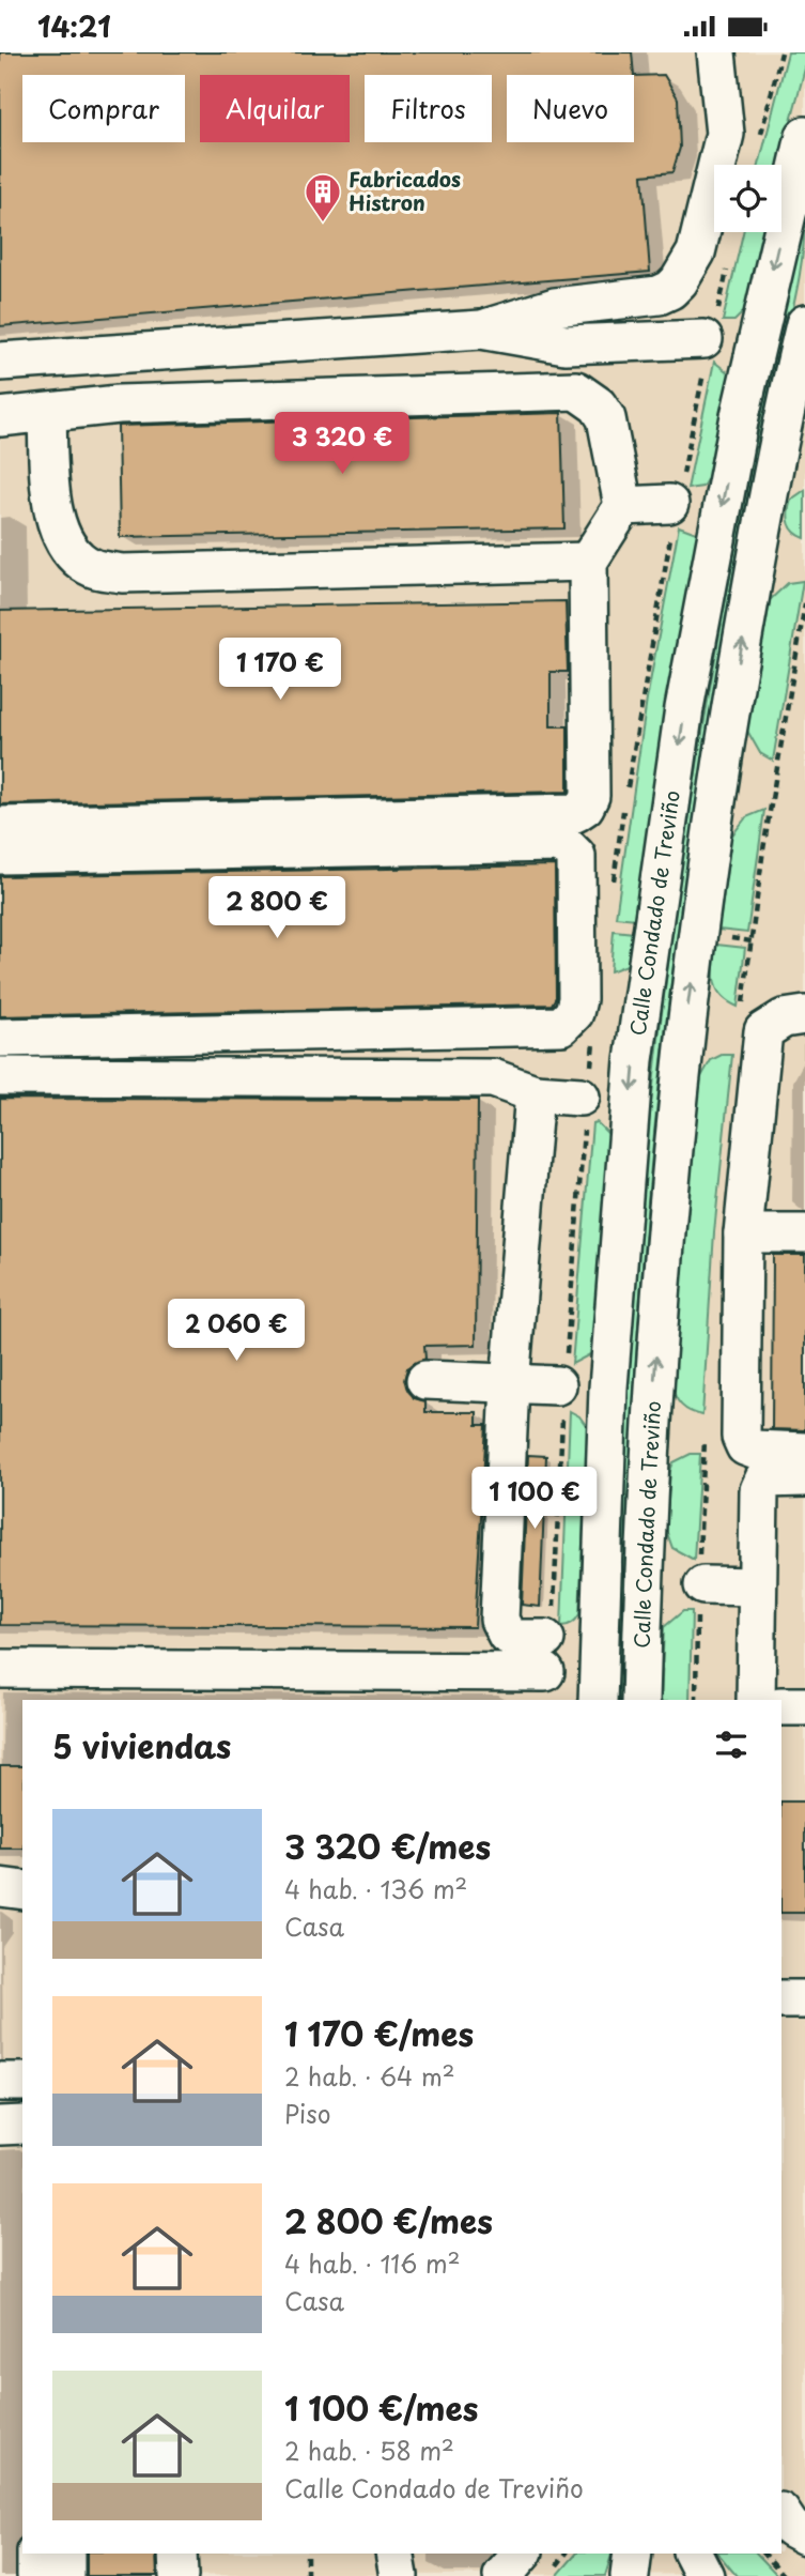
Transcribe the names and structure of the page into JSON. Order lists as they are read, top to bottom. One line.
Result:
{"streets":{"street":["Calle Condado de Treviño"]},"places":{"building":["Fabricados Histron"]},"page":{"status":"14:21","chip":["Comprar","Alquilar","Filtros","Nuevo"],"price":["3 320 €","1 170 €","2 800 €","2 060 €","1 100 €"],"heading":"5 viviendas","list":[{"name":"3 320 €/mes","note":"4 hab. · 136 m² · Casa"},{"name":"1 170 €/mes","note":"2 hab. · 64 m² · Piso"},{"name":"2 800 €/mes","note":"4 hab. · 116 m² · Casa"},{"name":"1 100 €/mes","note":"2 hab. · 58 m² · Calle Condado de Treviño"}]}}
